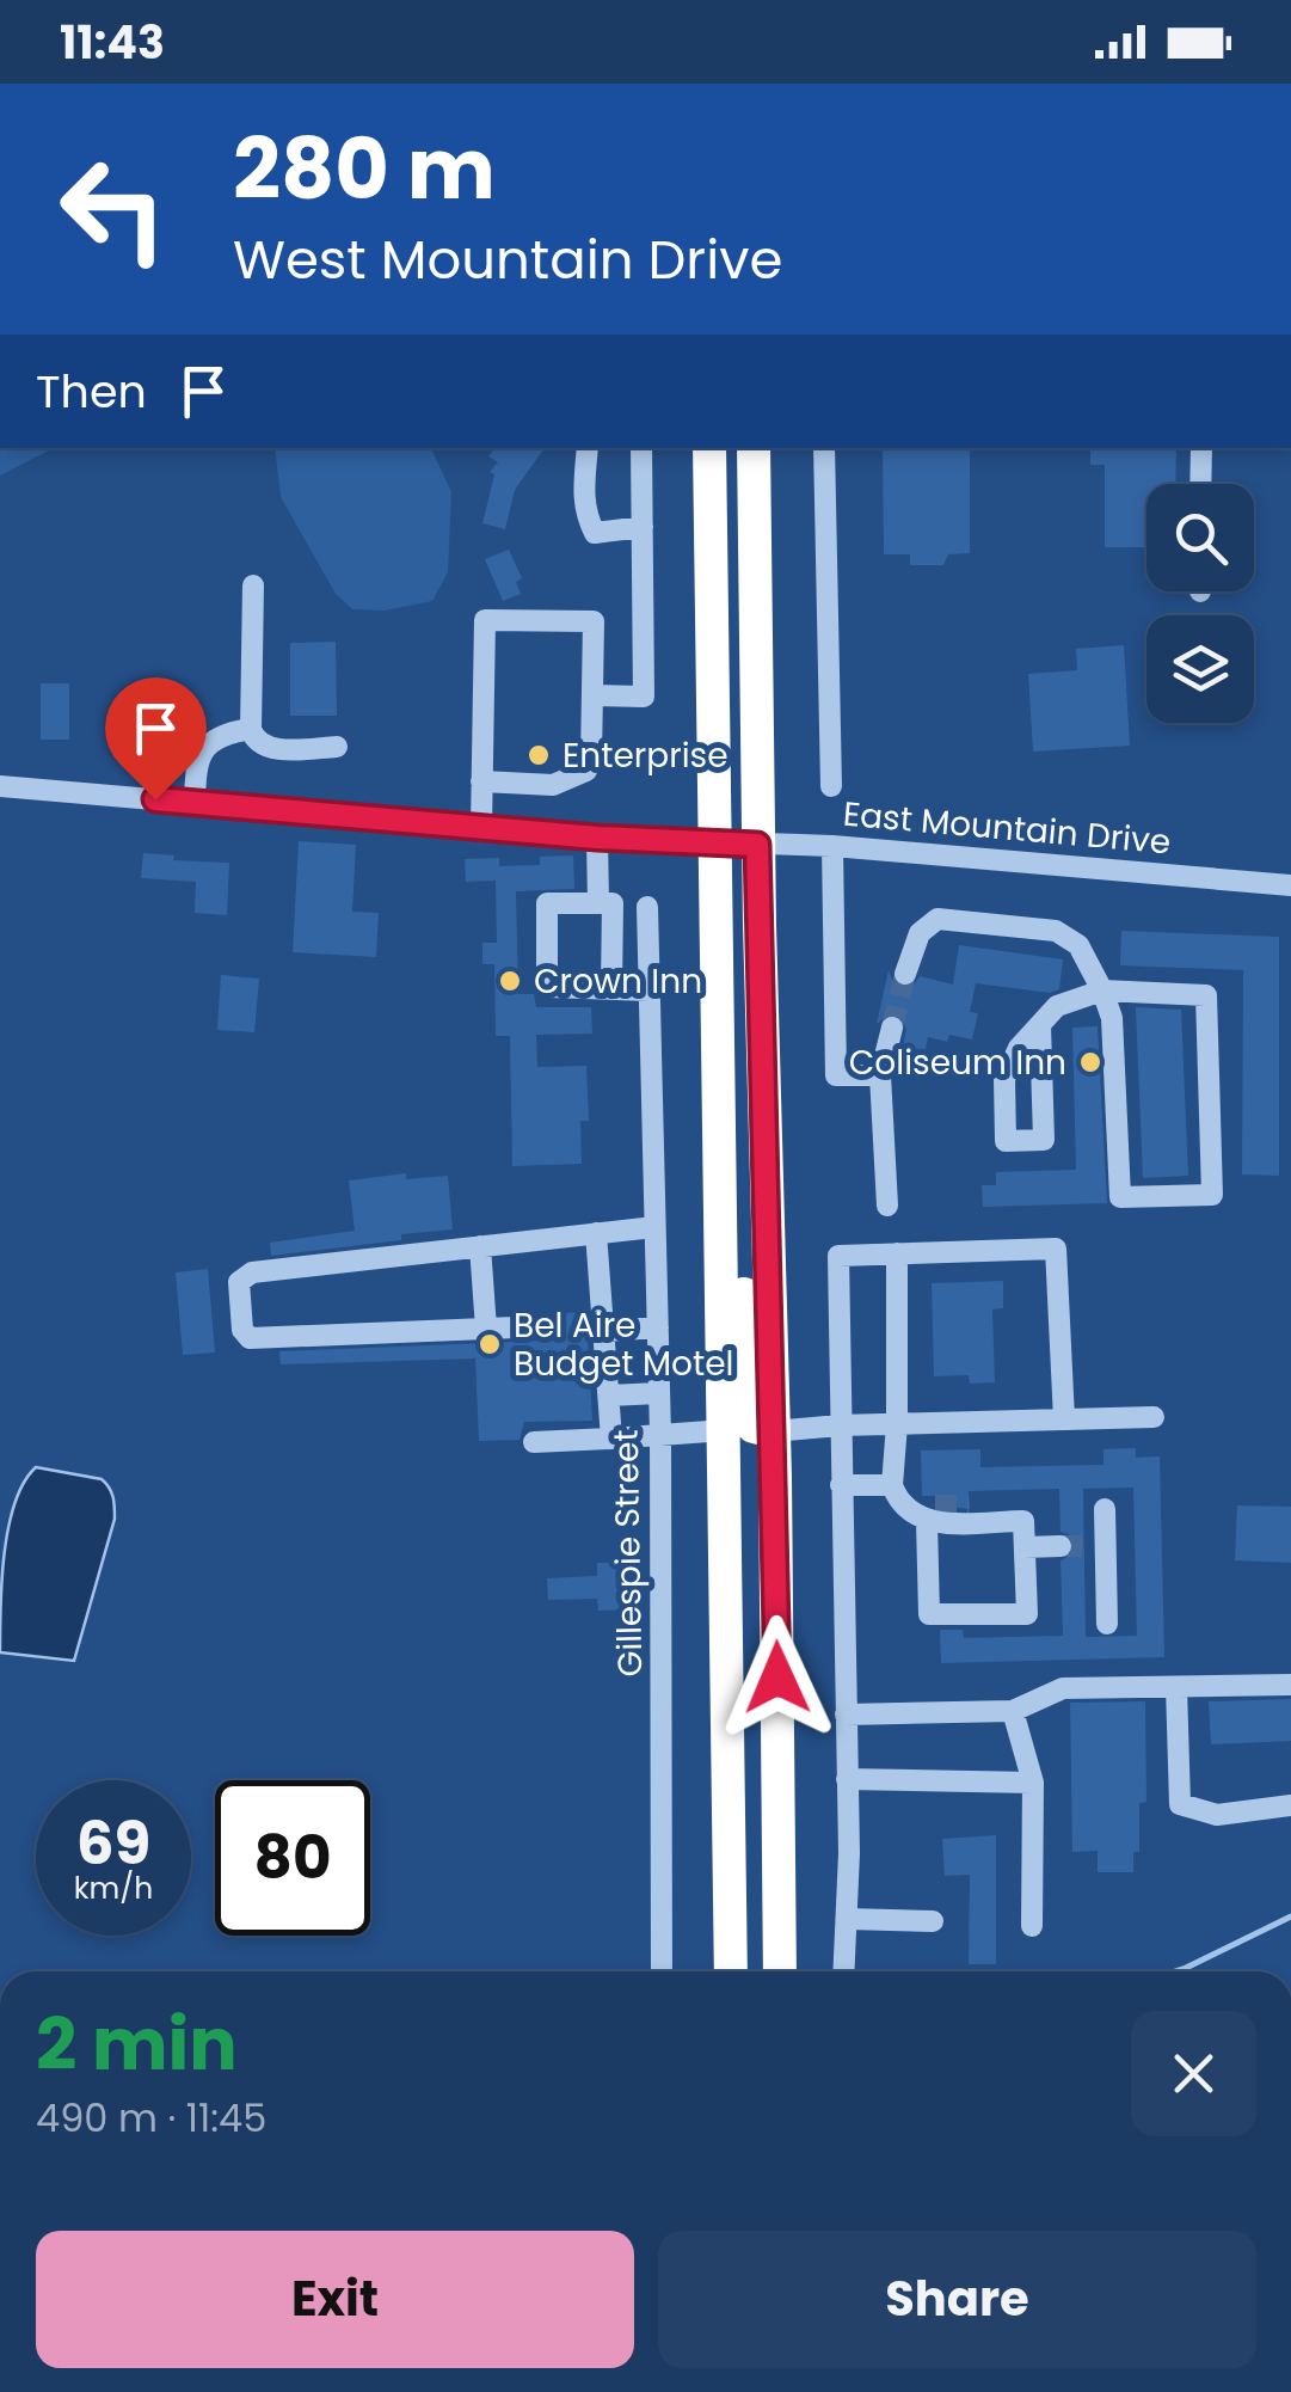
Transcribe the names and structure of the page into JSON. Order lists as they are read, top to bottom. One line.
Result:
{"streets":{"street":["East Mountain Drive","Gillespie Street"]},"places":["Enterprise","Crown Inn","Coliseum Inn","Bel Aire Budget Motel"],"page":{"status":"11:43","turn":["280 m","West Mountain Drive"],"then":"Then","speed":"69 km/h","limit":"80","heading":["2 min","490 m · 11:45"],"buttons":["Exit","Share"]}}
